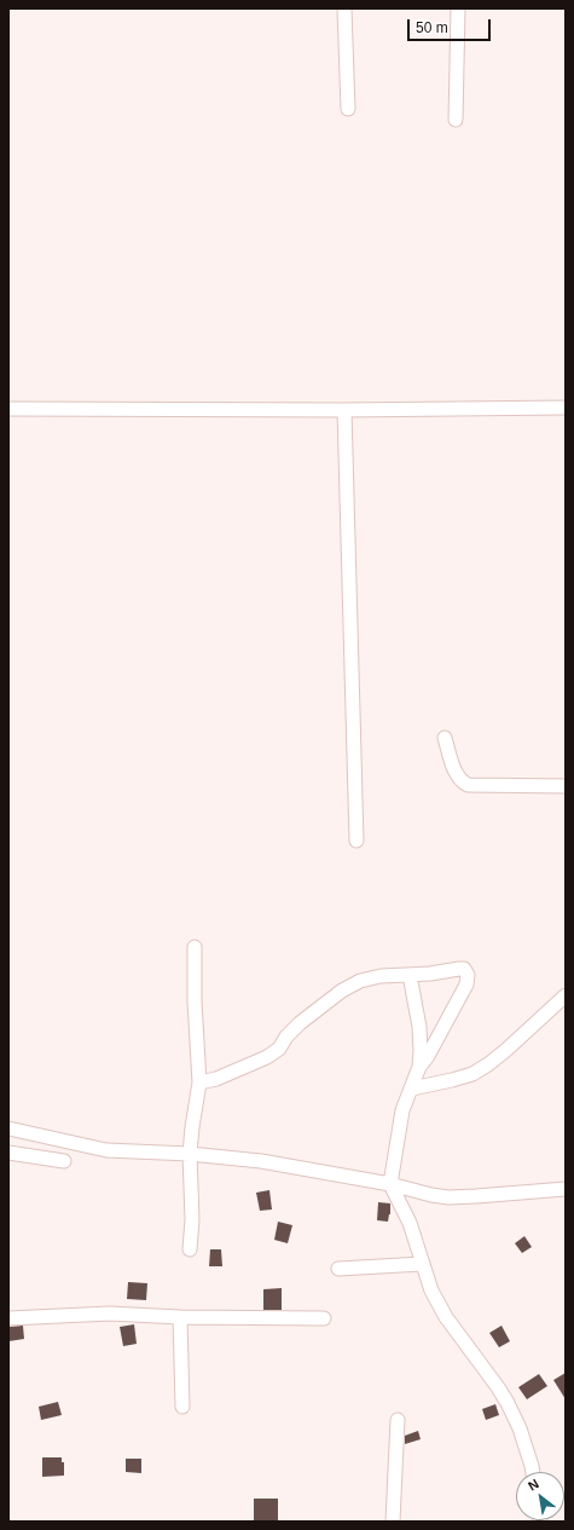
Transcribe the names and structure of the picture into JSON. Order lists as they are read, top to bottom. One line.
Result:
{"scale_bar":"50 m","north":"top left"}
